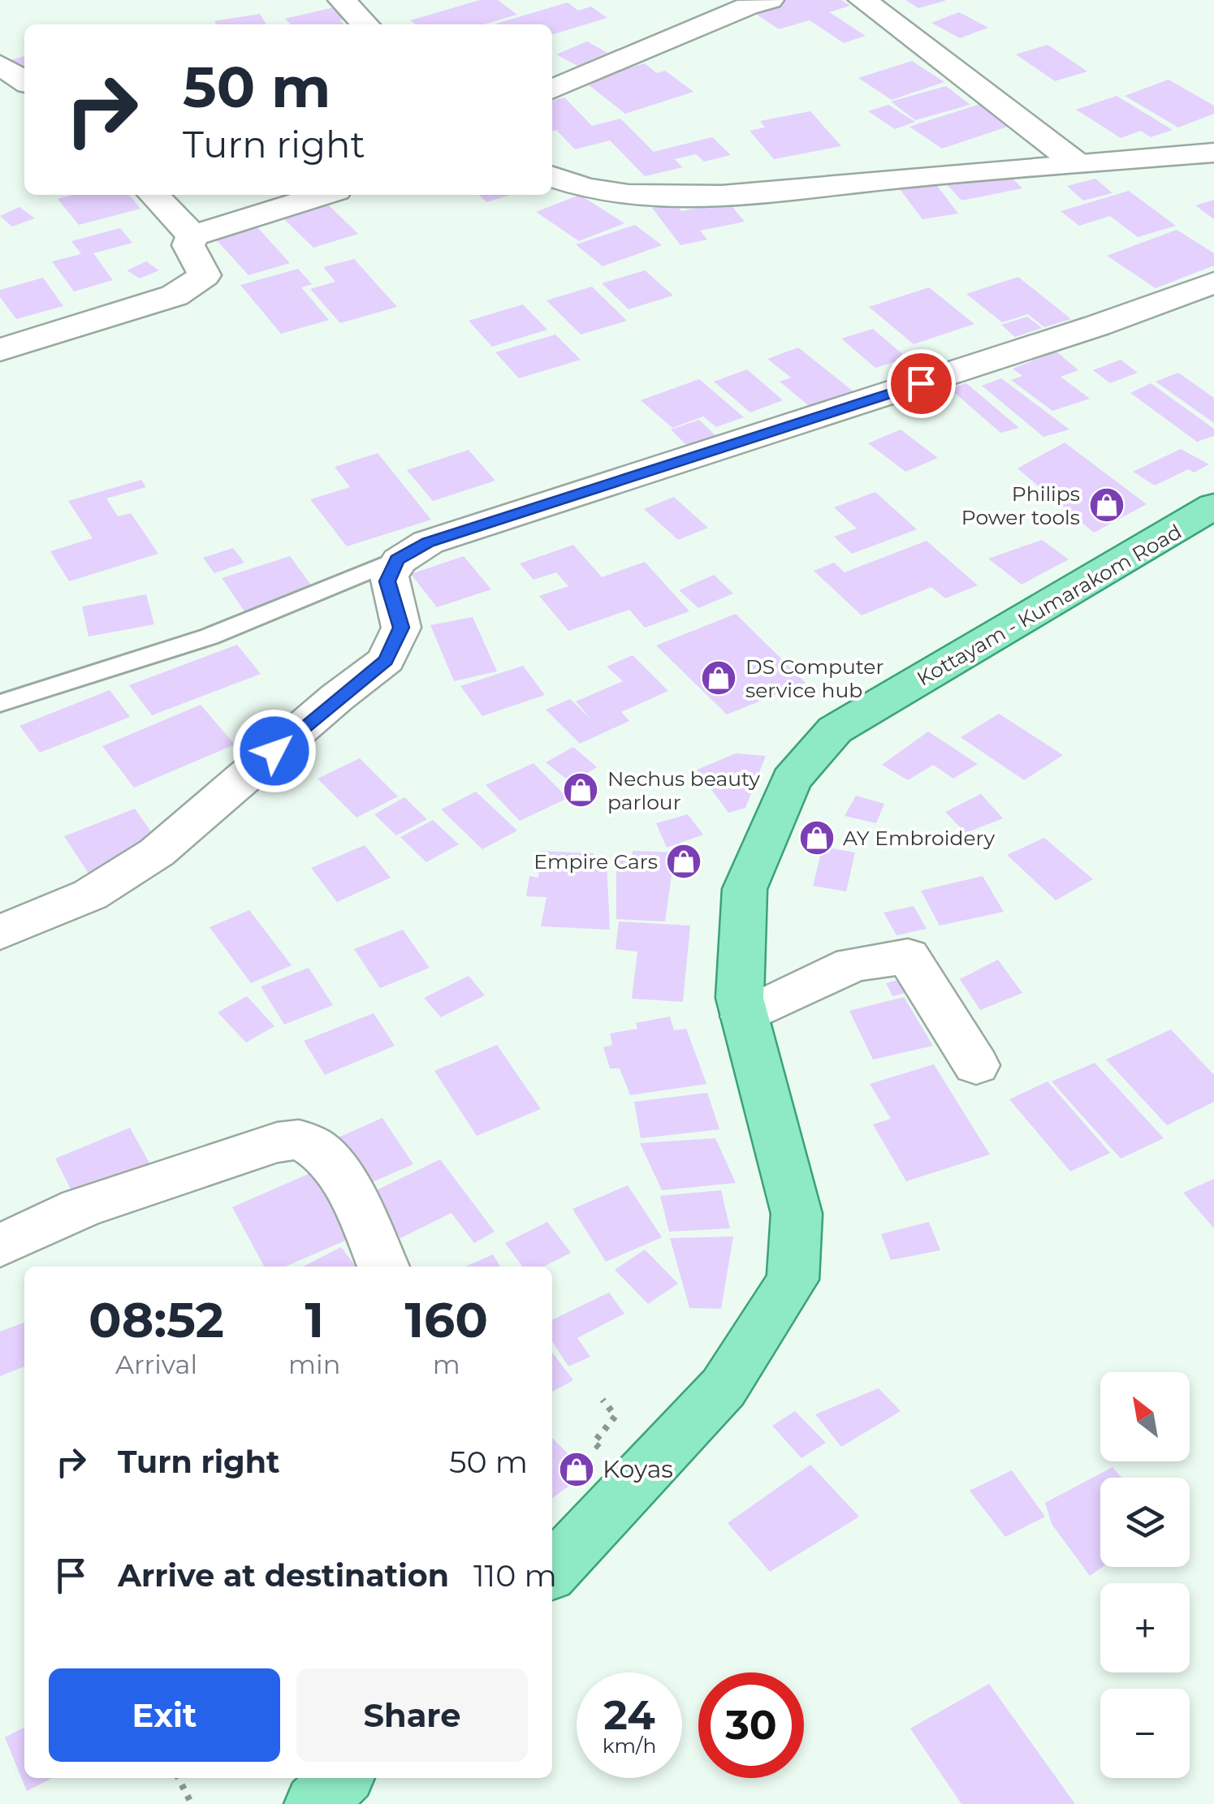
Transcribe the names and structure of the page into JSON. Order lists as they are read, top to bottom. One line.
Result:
{"streets":{"main road":["Kottayam - Kumarakom Road"]},"places":{"shop":["Philips Power tools","DS Computer service hub","Nechus beauty parlour","AY Embroidery","Empire Cars","Koyas"]},"north":"top left","page":{"turn":["50 m","Turn right"],"eta":["08:52","Arrival","1","min","160","m"],"map_buttons":["+","−"],"list":[{"name":"Turn right","value":"50 m"},{"name":"Arrive at destination","value":"110 m"}],"buttons":["Exit","Share"],"speed":"24 km/h","limit":"30"}}
